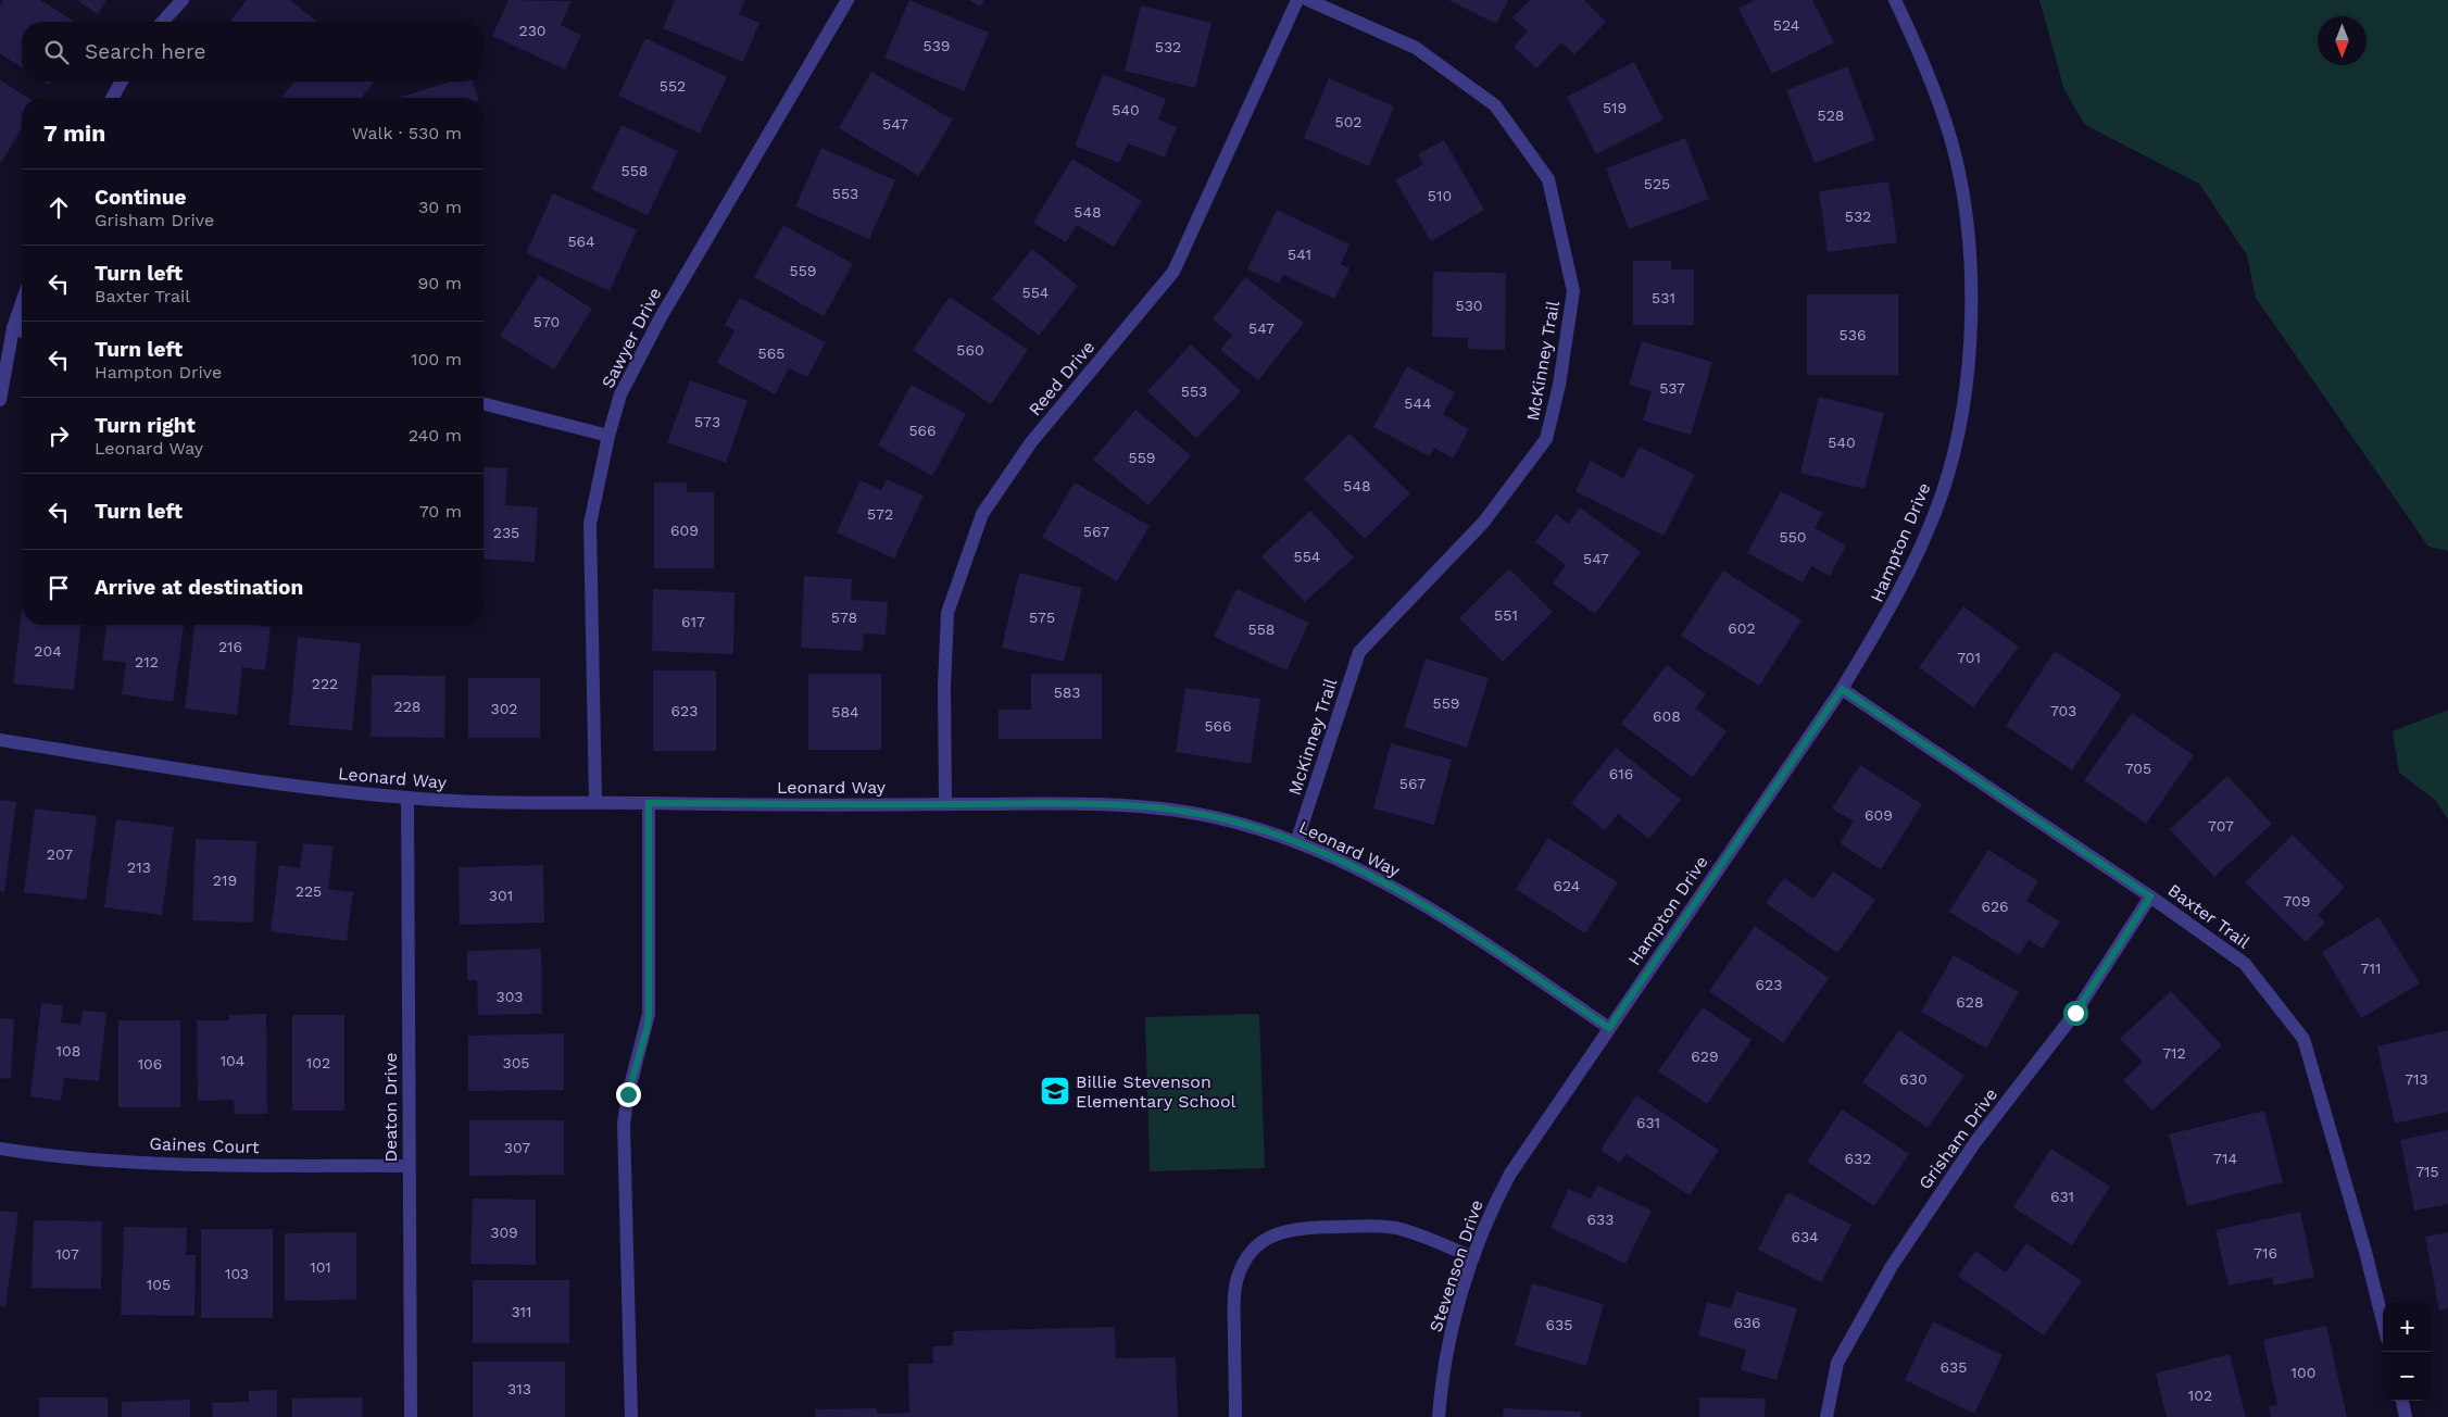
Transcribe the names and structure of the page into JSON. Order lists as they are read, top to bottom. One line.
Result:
{"streets":{"street":["Sawyer Drive","McKinney Trail","Reed Drive","Hampton Drive","Leonard Way","Baxter Trail","Deaton Drive","Grisham Drive","Gaines Court","Stevenson Drive"]},"crossings":[["Sawyer Drive","Leonard Way"],["McKinney Trail","Leonard Way"],["Reed Drive","Leonard Way"],["Hampton Drive","Leonard Way"],["Hampton Drive","Baxter Trail"],["Hampton Drive","Stevenson Drive"],["Leonard Way","Deaton Drive"],["Leonard Way","Stevenson Drive"],["Baxter Trail","Grisham Drive"],["Deaton Drive","Gaines Court"]],"places":{"school or university":["Billie Stevenson Elementary School"]},"house_numbers":["524","230","539","532","552","519","540","528","502","547","558","525","553","510","548","532","564","541","559","554","531","530","570","547","536","560","565","537","553","544","573","566","540","559","548","572","609","567","235","550","554","547","551","578","575","617","602","558","216","204","701","212","222","583","559","228","302","623","703","584","608","566","705","616","567","609","707","207","213","219","624","225","301","709","626","711","623","303","628","108","712","629","104","102","305","106","630","713","631","307","632","714","715","631","633","309","634","716","107","101","103","105","311","636","635","635","100","313","102"],"north":"bottom","page":{"search":"Search here","heading":["7 min","Walk · 530 m"],"list":[["Continue","Grisham Drive","30 m"],["Turn left","Baxter Trail","90 m"],["Turn left","Hampton Drive","100 m"],["Turn right","Leonard Way","240 m"],["Turn left","70 m"],"Arrive at destination"],"map_buttons":["+","−"]}}
